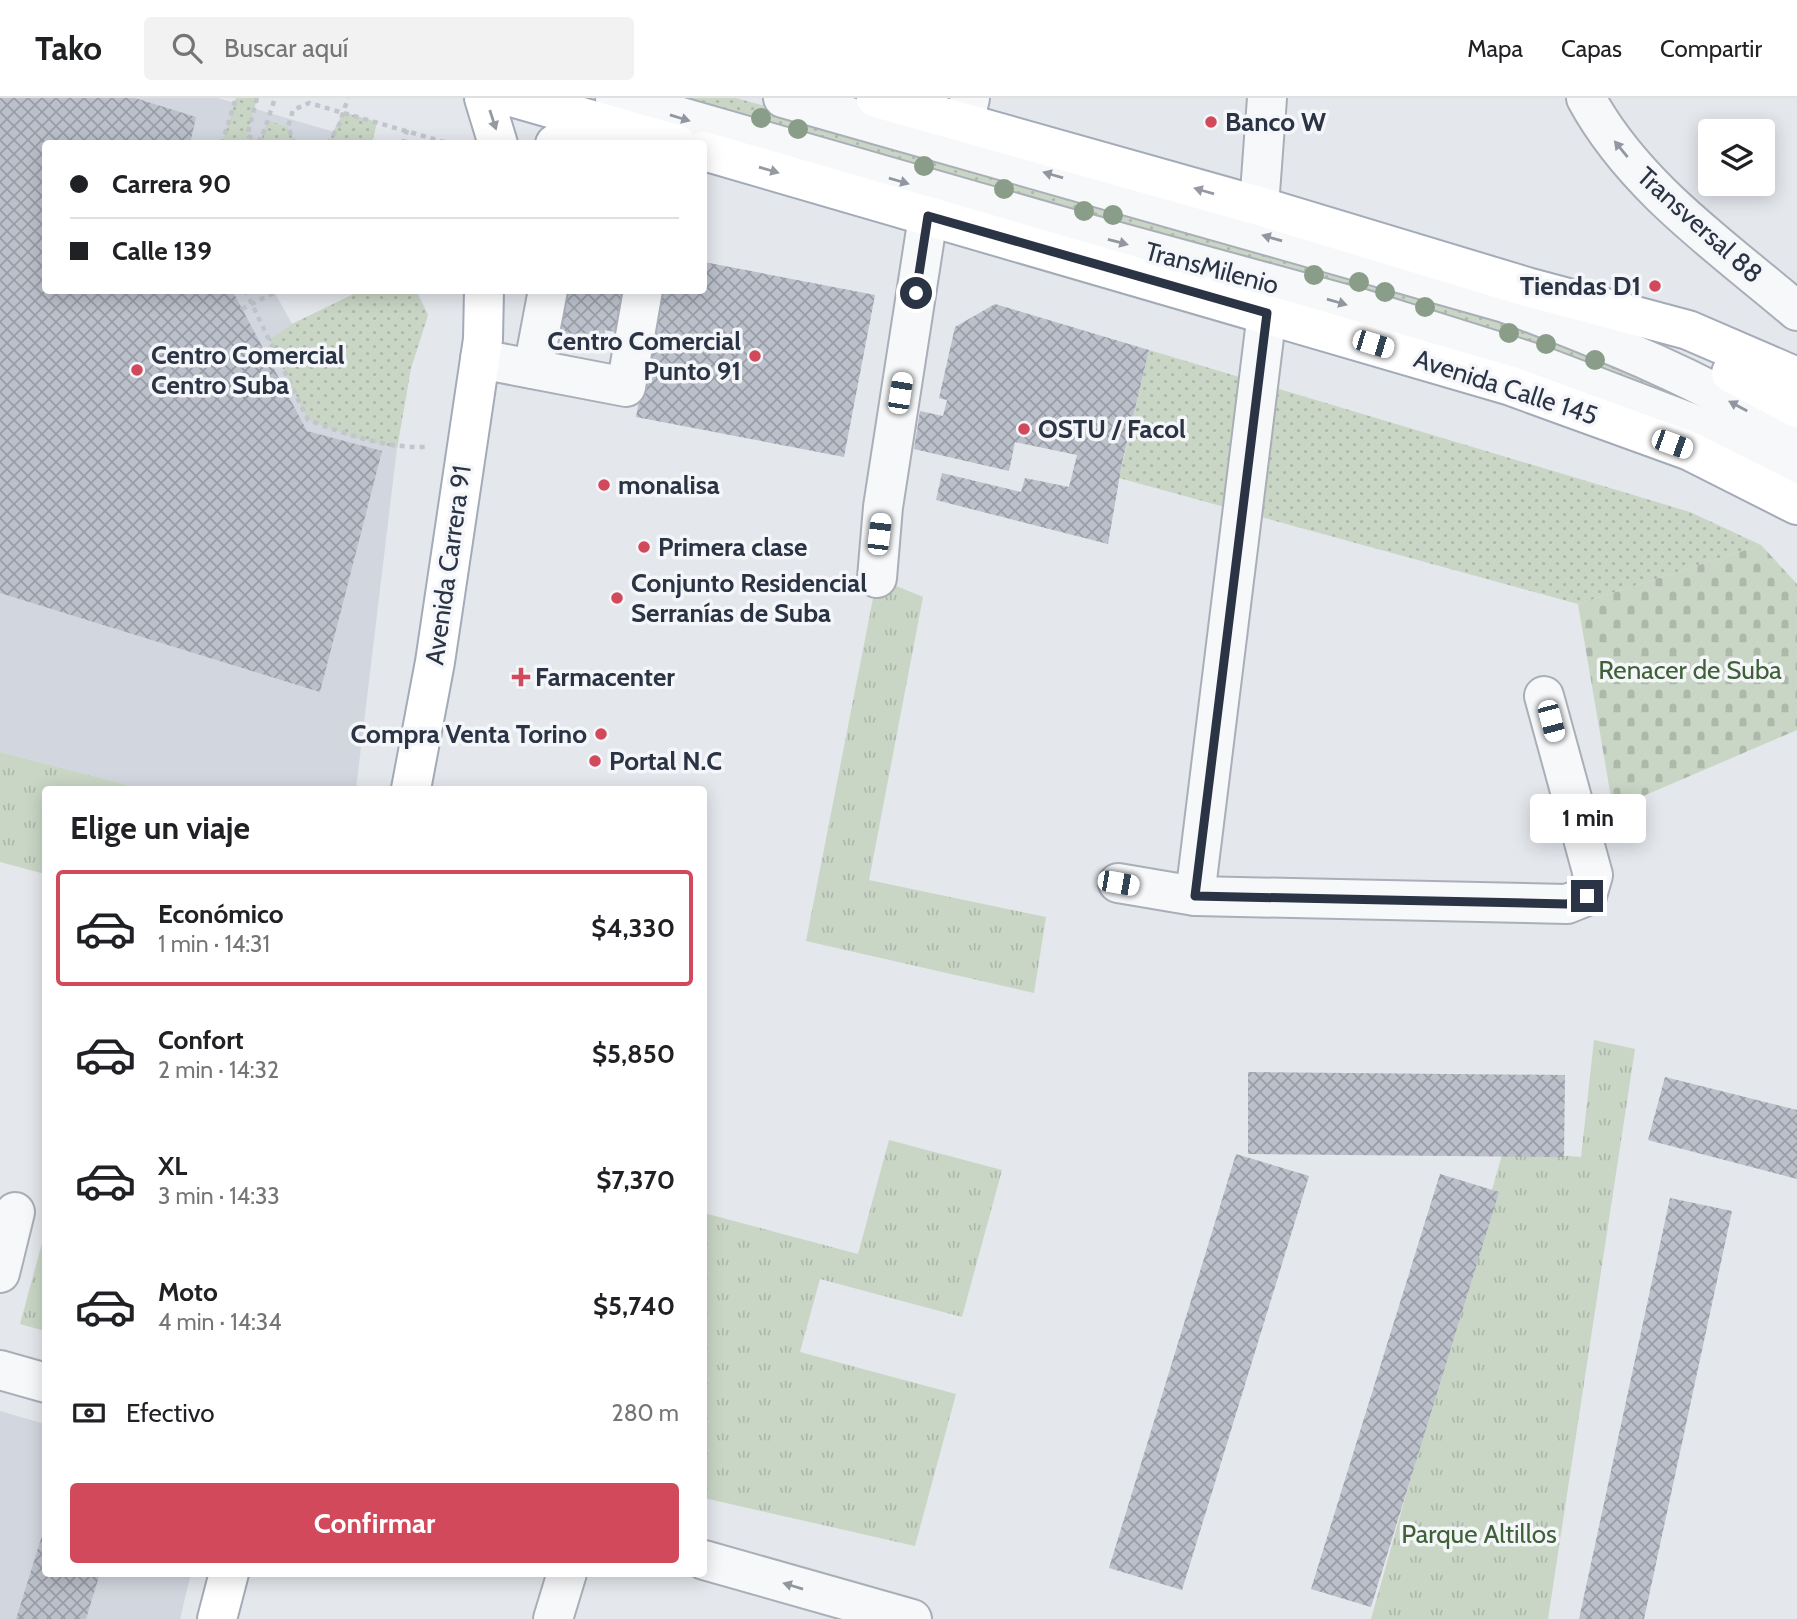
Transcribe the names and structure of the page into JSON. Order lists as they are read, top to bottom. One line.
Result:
{"streets":{"main road":["Avenida Calle 145","Avenida Carrera 91"],"street":["Transversal 88","TransMilenio"]},"one_way":["Transversal 88"],"parks":["Renacer de Suba","Parque Altillos"],"places":{"other":["Banco W","Tiendas D1","Centro Comercial Punto 91","Centro Comercial Centro Suba","OSTU / Facol","monalisa","Primera clase","Conjunto Residencial Serranías de Suba","Compra Venta Torino","Portal N.C"],"health":["Farmacenter"]},"page":{"header":"Tako","search":"Buscar aquí","nav":["Mapa","Capas","Compartir"],"banner":["Carrera 90","Calle 139"],"heading":"Elige un viaje","bubble":"1 min","list":[{"name":"Económico","note":"1 min · 14:31","value":"$4,330"},{"name":"Confort","note":"2 min · 14:32","value":"$5,850"},{"name":"XL","note":"3 min · 14:33","value":"$7,370"},{"name":"Moto","note":"4 min · 14:34","value":"$5,740"}],"pay":["Efectivo","280 m"],"buttons":"Confirmar"}}
